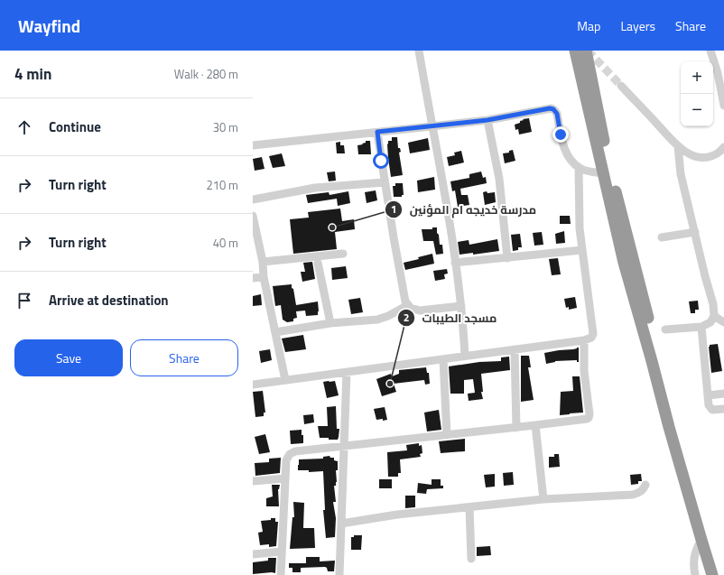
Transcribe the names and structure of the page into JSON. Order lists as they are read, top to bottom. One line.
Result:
{"places":["مدرسة خديجه ام المؤنين","مسجد الطيبات"],"page":{"header":"Wayfind","nav":["Map","Layers","Share"],"heading":["4 min","Walk · 280 m"],"map_buttons":["+","−"],"list":[["Continue","30 m"],["Turn right","210 m"],["Turn right","40 m"],"Arrive at destination"],"buttons":["Save","Share"]}}
